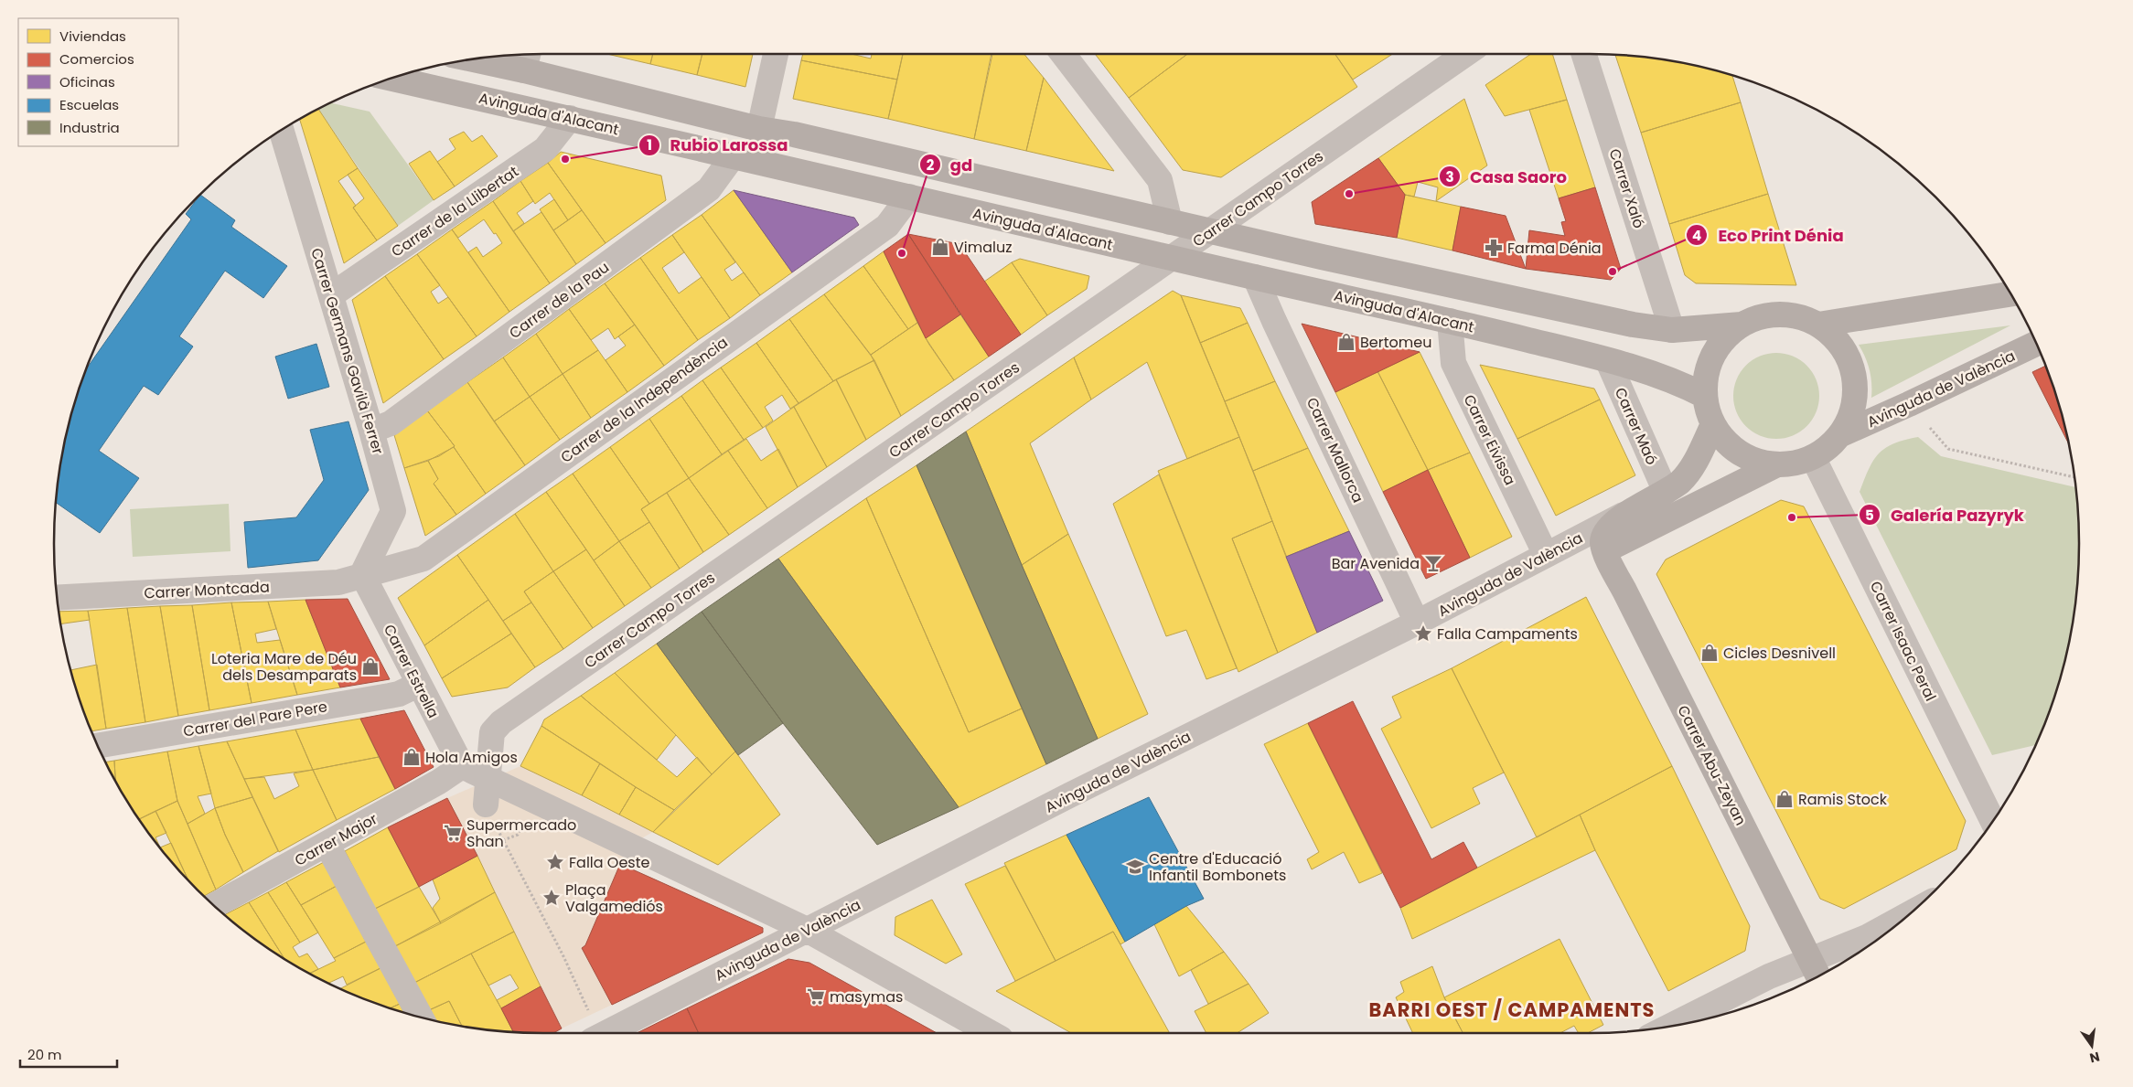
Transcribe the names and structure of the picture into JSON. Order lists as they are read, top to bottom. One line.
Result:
{"streets":{"main road":["Avinguda d'Alacant","Avinguda de València","Carrer Abu-Zeyan"],"street":["Carrer Xaló","Carrer Campo Torres","Carrer de la Llibertat","Carrer de la Pau","Carrer Germans Gavilà Ferrer","Carrer de la Independència","Carrer Maó","Carrer Eivissa","Carrer Mallorca","Carrer Montcada","Carrer Isaac Peral","Carrer Estrella","Carrer del Pare Pere","Carrer Major"]},"crossings":[["Avinguda d'Alacant","Carrer Campo Torres"],["Avinguda d'Alacant","Carrer de la Llibertat"],["Avinguda d'Alacant","Carrer de la Pau"],["Avinguda d'Alacant","Avinguda de València"],["Avinguda d'Alacant","Carrer de la Independència"],["Avinguda d'Alacant","Carrer Maó"],["Avinguda d'Alacant","Carrer Eivissa"],["Avinguda d'Alacant","Carrer Mallorca"],["Avinguda d'Alacant","Carrer Isaac Peral"],["Carrer de la Llibertat","Carrer Germans Gavilà Ferrer"],["Carrer de la Pau","Carrer Germans Gavilà Ferrer"],["Carrer Germans Gavilà Ferrer","Carrer de la Independència"],["Carrer Germans Gavilà Ferrer","Carrer Montcada"],["Carrer Germans Gavilà Ferrer","Carrer Estrella"],["Avinguda de València","Carrer Maó"],["Avinguda de València","Carrer Eivissa"],["Avinguda de València","Carrer Mallorca"],["Avinguda de València","Carrer Isaac Peral"],["Avinguda de València","Carrer Abu-Zeyan"],["Carrer de la Independència","Carrer Montcada"],["Carrer de la Independència","Carrer Estrella"],["Carrer Montcada","Carrer Estrella"],["Carrer Estrella","Carrer del Pare Pere"],["Carrer Estrella","Carrer Major"]],"districts":["BARRI OEST / CAMPAMENTS"],"places":{"other":["Rubio Larossa","Casa Saoro","gd","Eco Print Dénia","Galería Pazyryk"],"shop":["Vimaluz","Bertomeu","Cicles Desnivell","Loteria Mare de Déu dels Desamparats","Hola Amigos","Ramis Stock"],"pharmacy":["Farma Dénia"],"bar":["Bar Avenida"],"place":["Falla Campaments","Falla Oeste","Plaça Valgamediós"],"supermarket":["Supermercado Shan","masymas"],"school or university":["Centre d'Educació Infantil Bombonets"]},"legend":["Viviendas","Comercios","Oficinas","Escuelas","Industria"],"scale_bar":"20 m","north":"bottom"}
